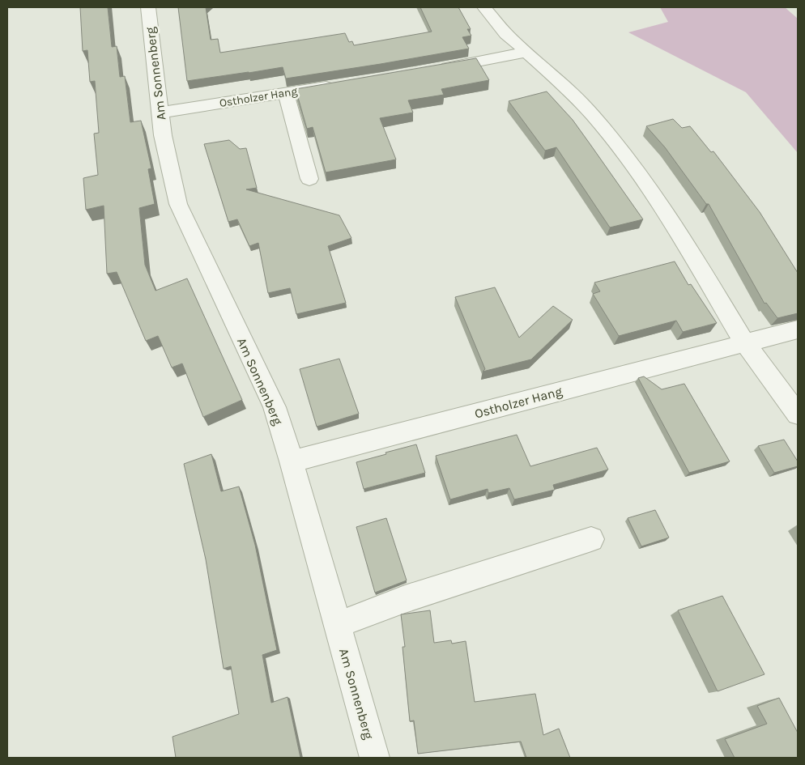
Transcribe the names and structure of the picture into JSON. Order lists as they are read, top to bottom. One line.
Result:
{"streets":{"street":["Am Sonnenberg","Ostholzer Hang"]},"crossings":[["Am Sonnenberg","Ostholzer Hang"]]}
